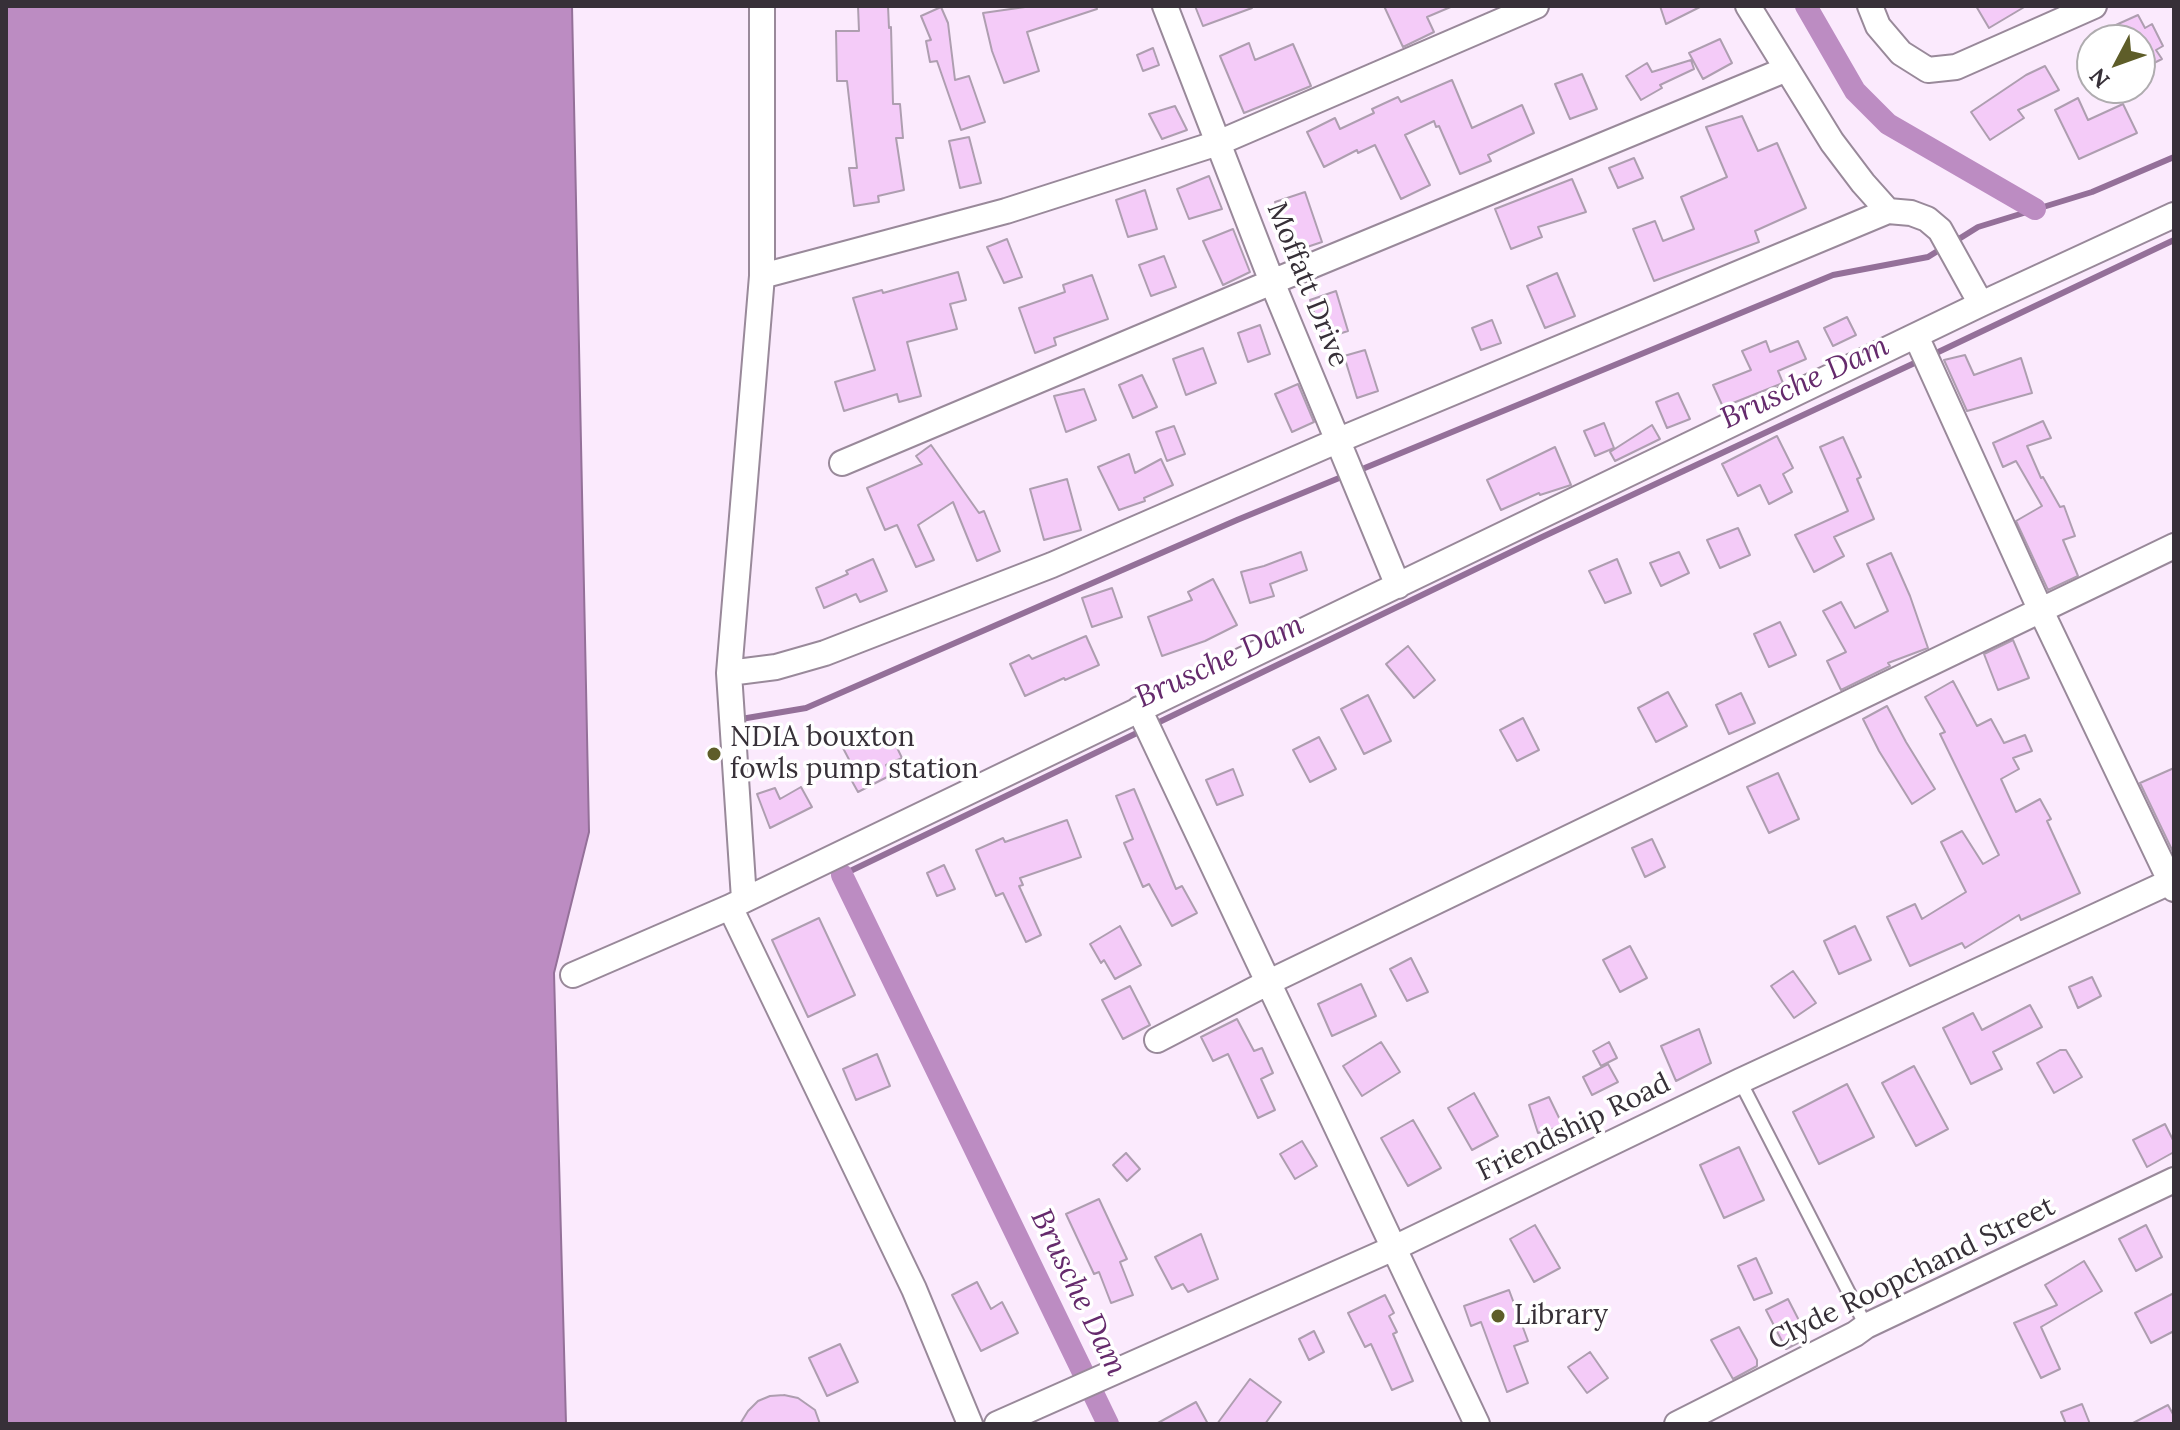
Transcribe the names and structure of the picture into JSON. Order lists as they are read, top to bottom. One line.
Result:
{"streets":{"street":["Moffatt Drive","Friendship Road","Clyde Roopchand Street"]},"water":["Brusche Dam"],"places":["NDIA bouxton fowls pump station","Library"],"north":"bottom left"}
